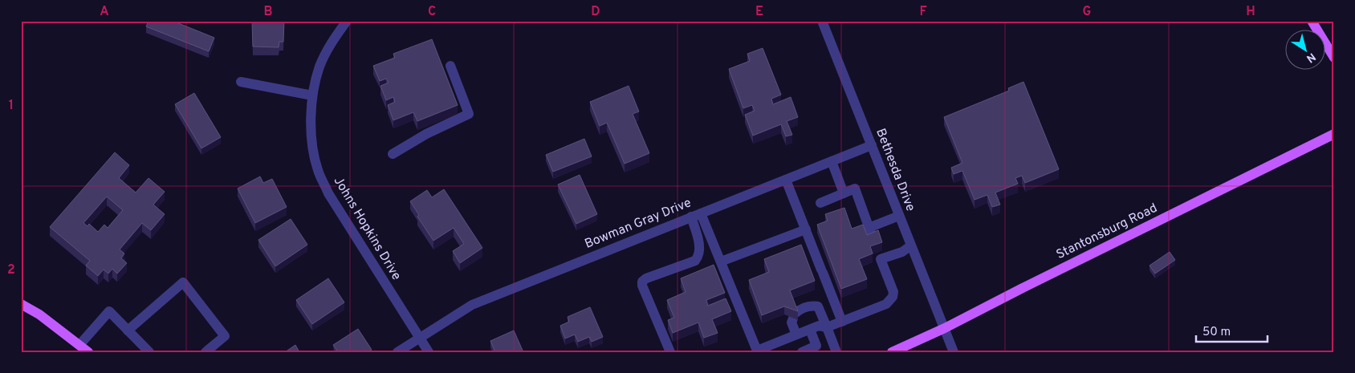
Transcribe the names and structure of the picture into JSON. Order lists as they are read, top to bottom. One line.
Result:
{"streets":{"main road":["Stantonsburg Road"],"street":["Bethesda Drive","Bowman Gray Drive","Johns Hopkins Drive"]},"crossings":[["Bethesda Drive","Bowman Gray Drive"],["Bethesda Drive","Stantonsburg Road"],["Bowman Gray Drive","Johns Hopkins Drive"]],"scale_bar":"50 m","north":"bottom right","grid":{"columns":["A","B","C","D","E","F","G","H"],"rows":["1","2"]}}
